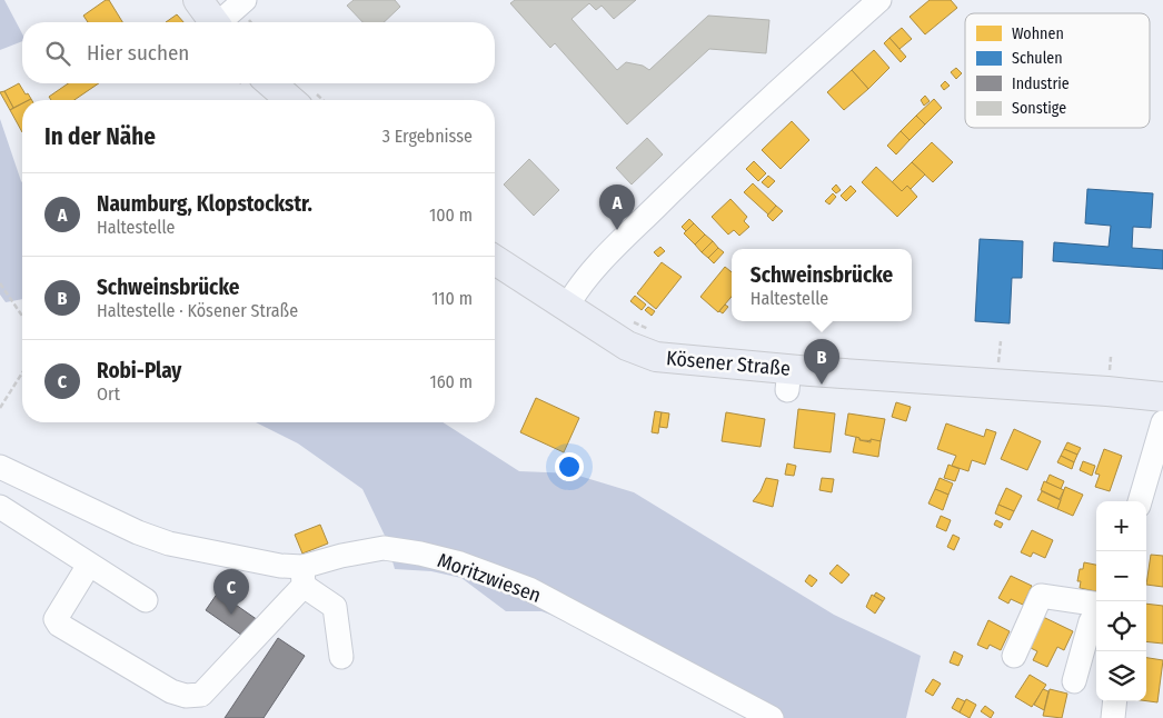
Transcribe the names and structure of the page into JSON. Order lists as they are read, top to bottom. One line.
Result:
{"streets":{"main road":["Kösener Straße"],"street":["Moritzwiesen"]},"legend":["Wohnen","Schulen","Industrie","Sonstige"],"page":{"search":"Hier suchen","heading":["In der Nähe","3 Ergebnisse"],"list":[{"mark":"A","name":"Naumburg, Klopstockstr.","note":"Haltestelle","value":"100 m"},{"mark":"B","name":"Schweinsbrücke","note":"Haltestelle · Kösener Straße","value":"110 m"},{"mark":"C","name":"Robi-Play","note":"Ort","value":"160 m"}],"pins":["A","B","C"],"popup":["Schweinsbrücke","Haltestelle"],"map_buttons":["+","−"]}}
